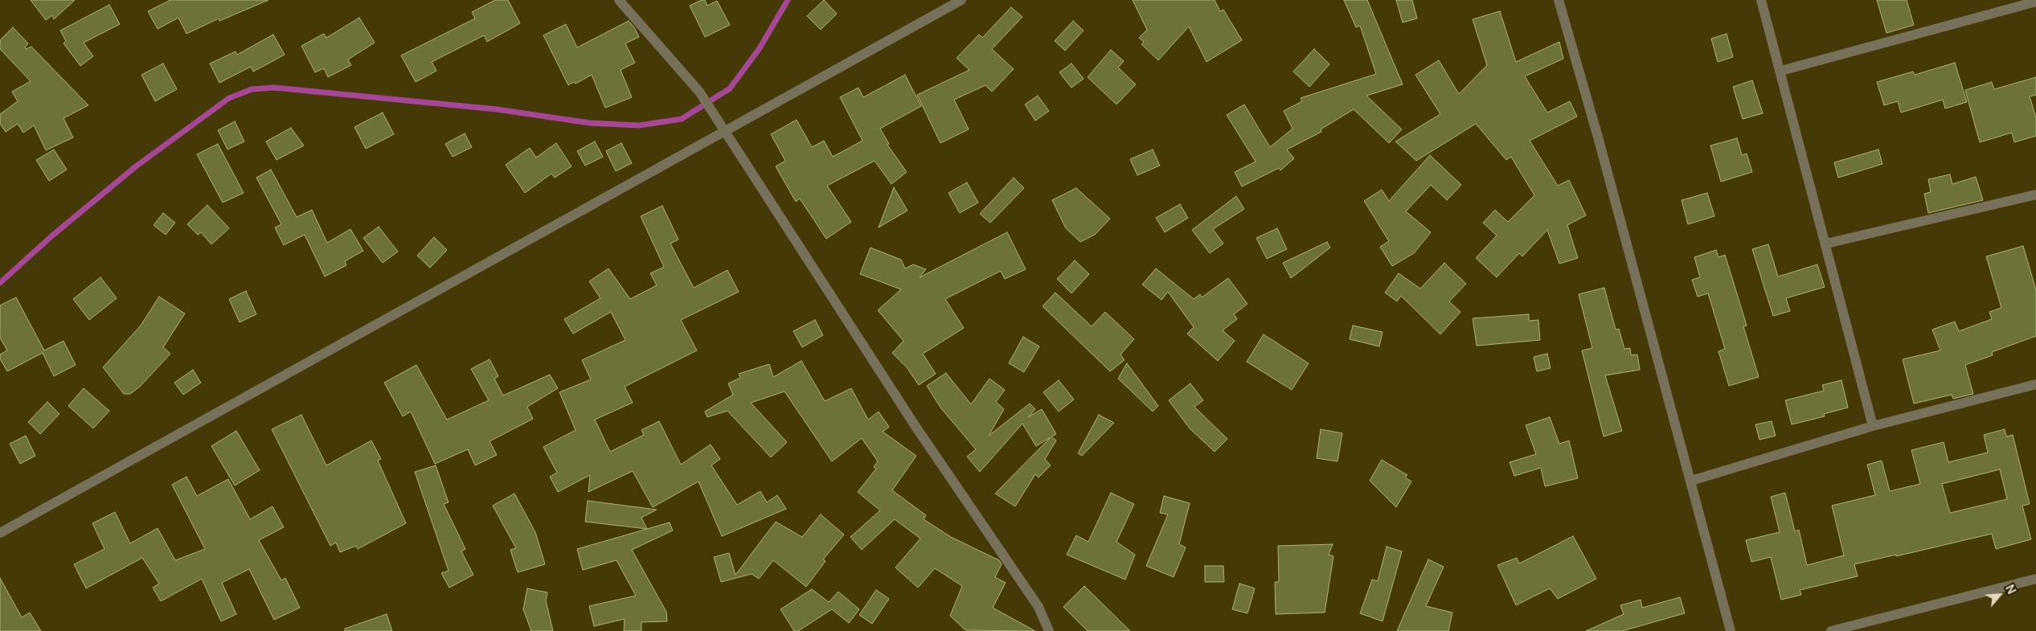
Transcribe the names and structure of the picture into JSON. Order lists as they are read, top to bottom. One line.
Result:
{"north":"top right"}
